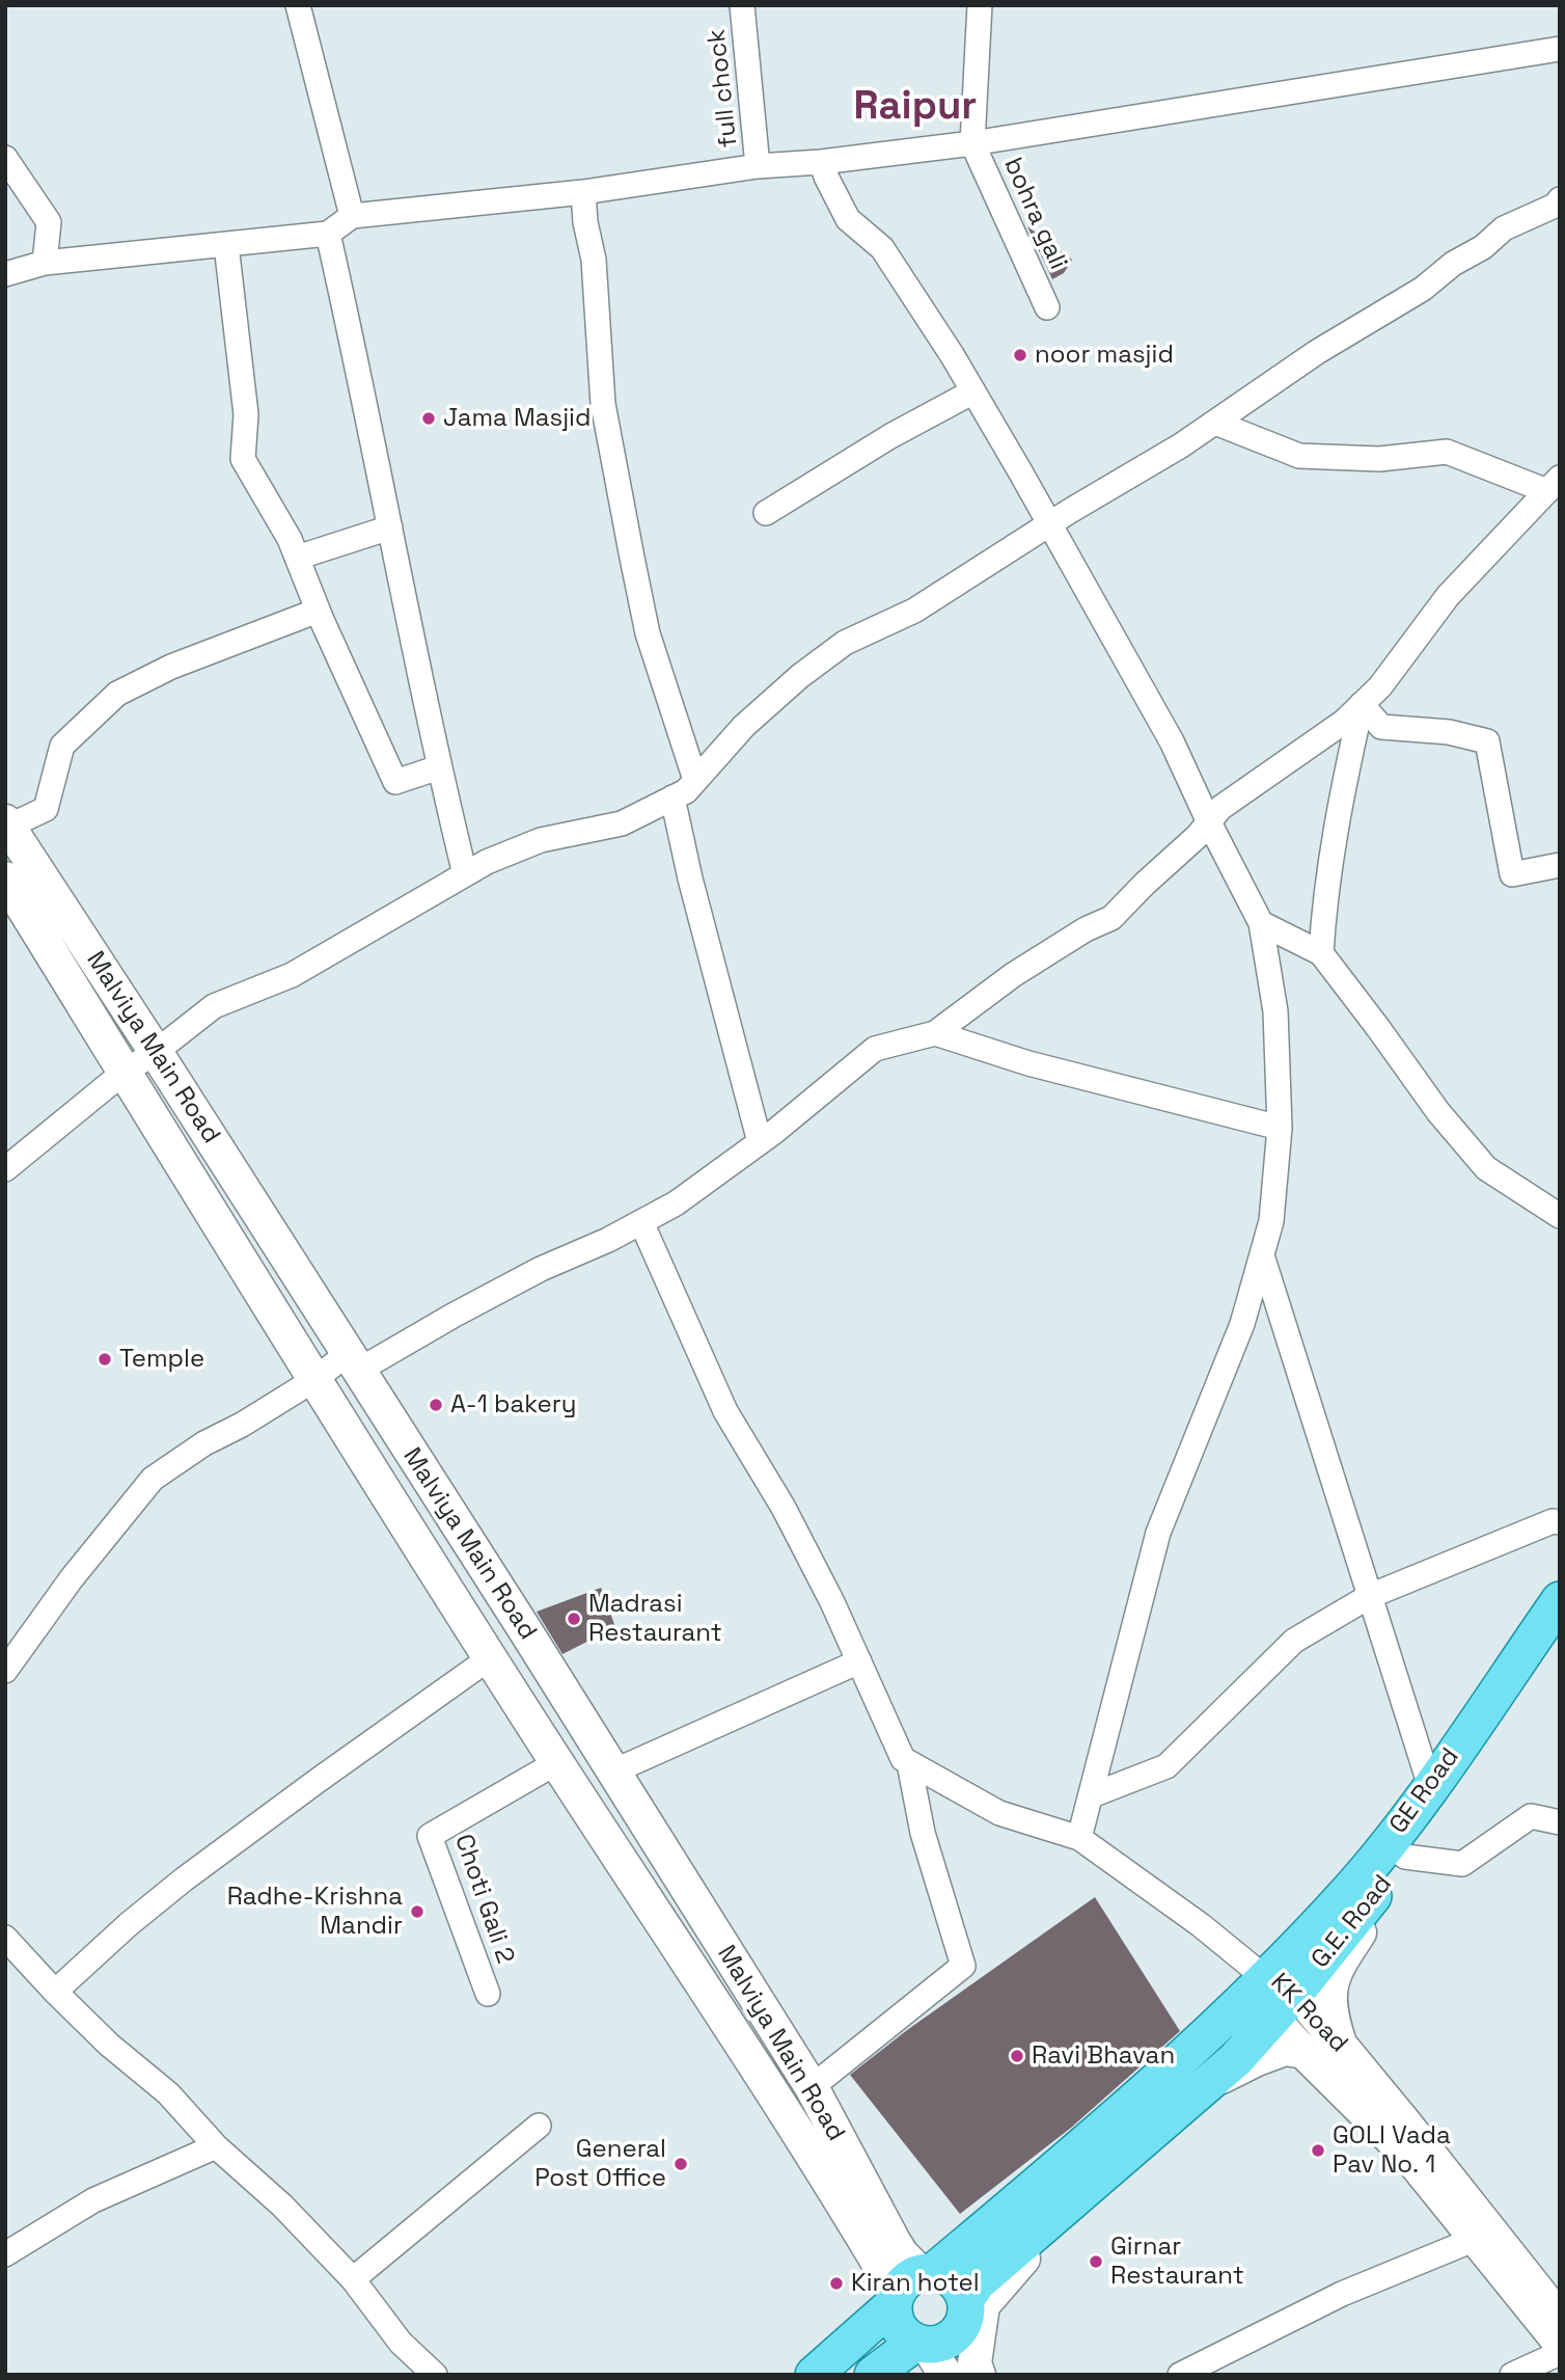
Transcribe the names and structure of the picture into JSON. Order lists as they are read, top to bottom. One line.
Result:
{"streets":{"main road":["GE Road","G.E. Road"],"street":["full chock","bohra gali","Malviya Main Road","Choti Gali 2","KK Road"]},"crossings":[["Malviya Main Road","Choti Gali 2"],["GE Road","G.E. Road"],["GE Road","KK Road"],["G.E. Road","KK Road"]],"districts":["Raipur"],"places":["noor masjid","Jama Masjid","Temple","A-1 bakery","Madrasi Restaurant","Radhe-Krishna Mandir","Ravi Bhavan","GOLI Vada Pav No. 1","General Post Office","Girnar Restaurant","Kiran hotel"]}
